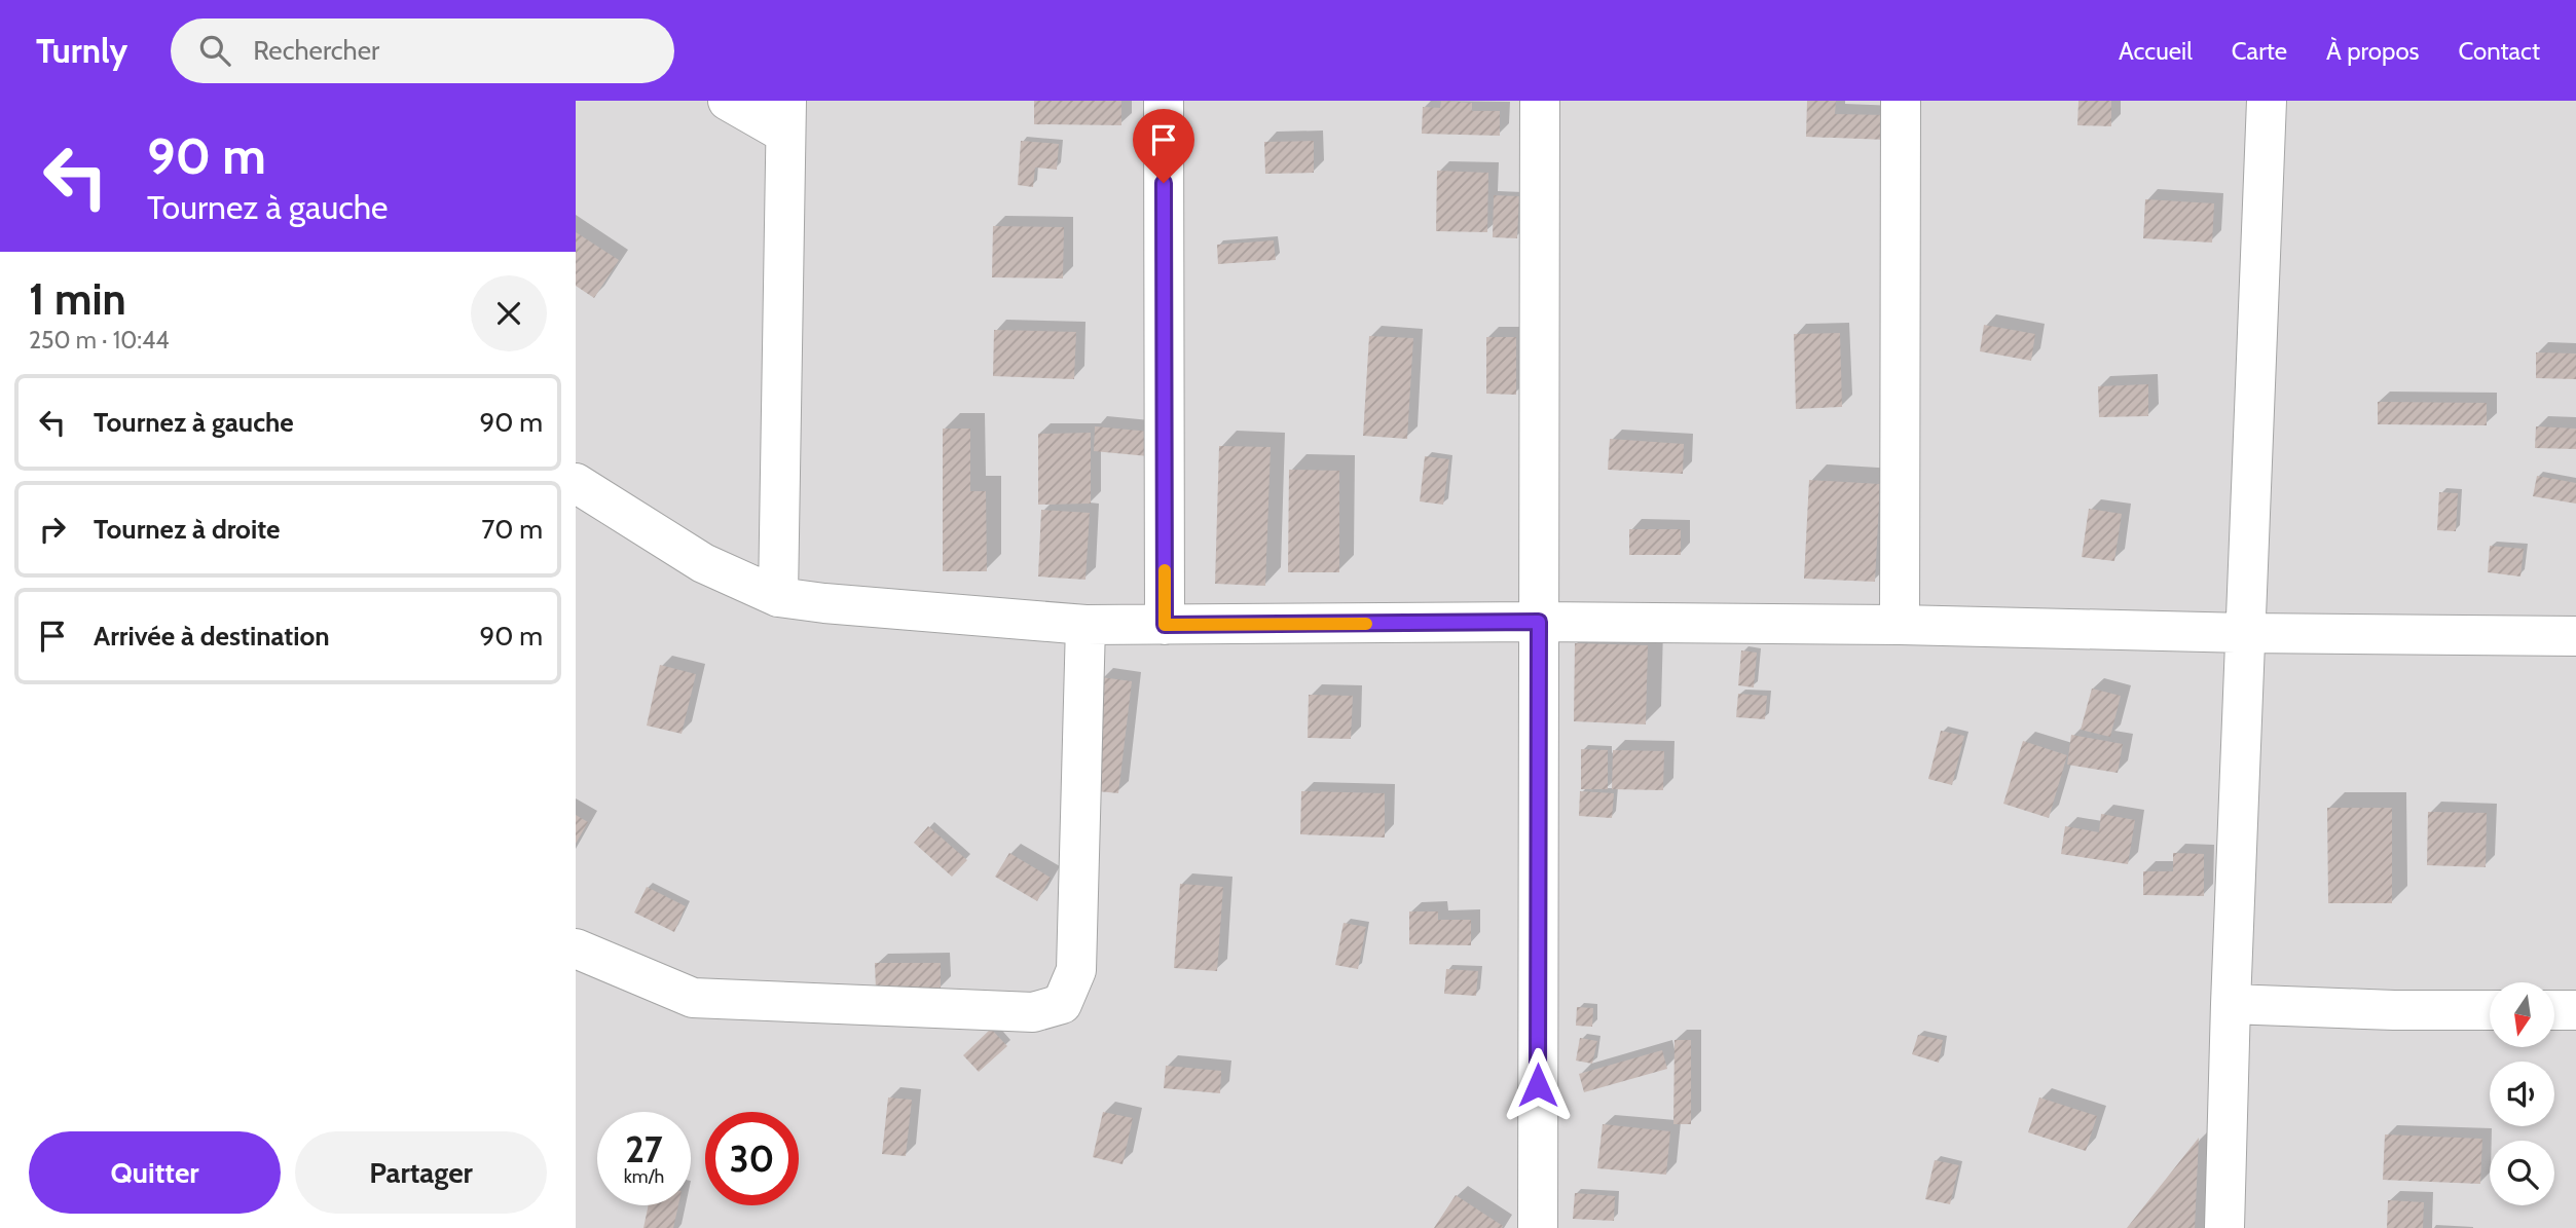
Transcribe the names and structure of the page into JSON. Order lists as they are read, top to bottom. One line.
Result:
{"north":"bottom","page":{"header":"Turnly","search":"Rechercher","nav":["Accueil","Carte","À propos","Contact"],"turn":["90 m","Tournez à gauche"],"heading":["1 min","250 m · 10:44"],"list":[{"name":"Tournez à gauche","value":"90 m"},{"name":"Tournez à droite","value":"70 m"},{"name":"Arrivée à destination","value":"90 m"}],"speed":"27 km/h","limit":"30","buttons":["Quitter","Partager"]}}
